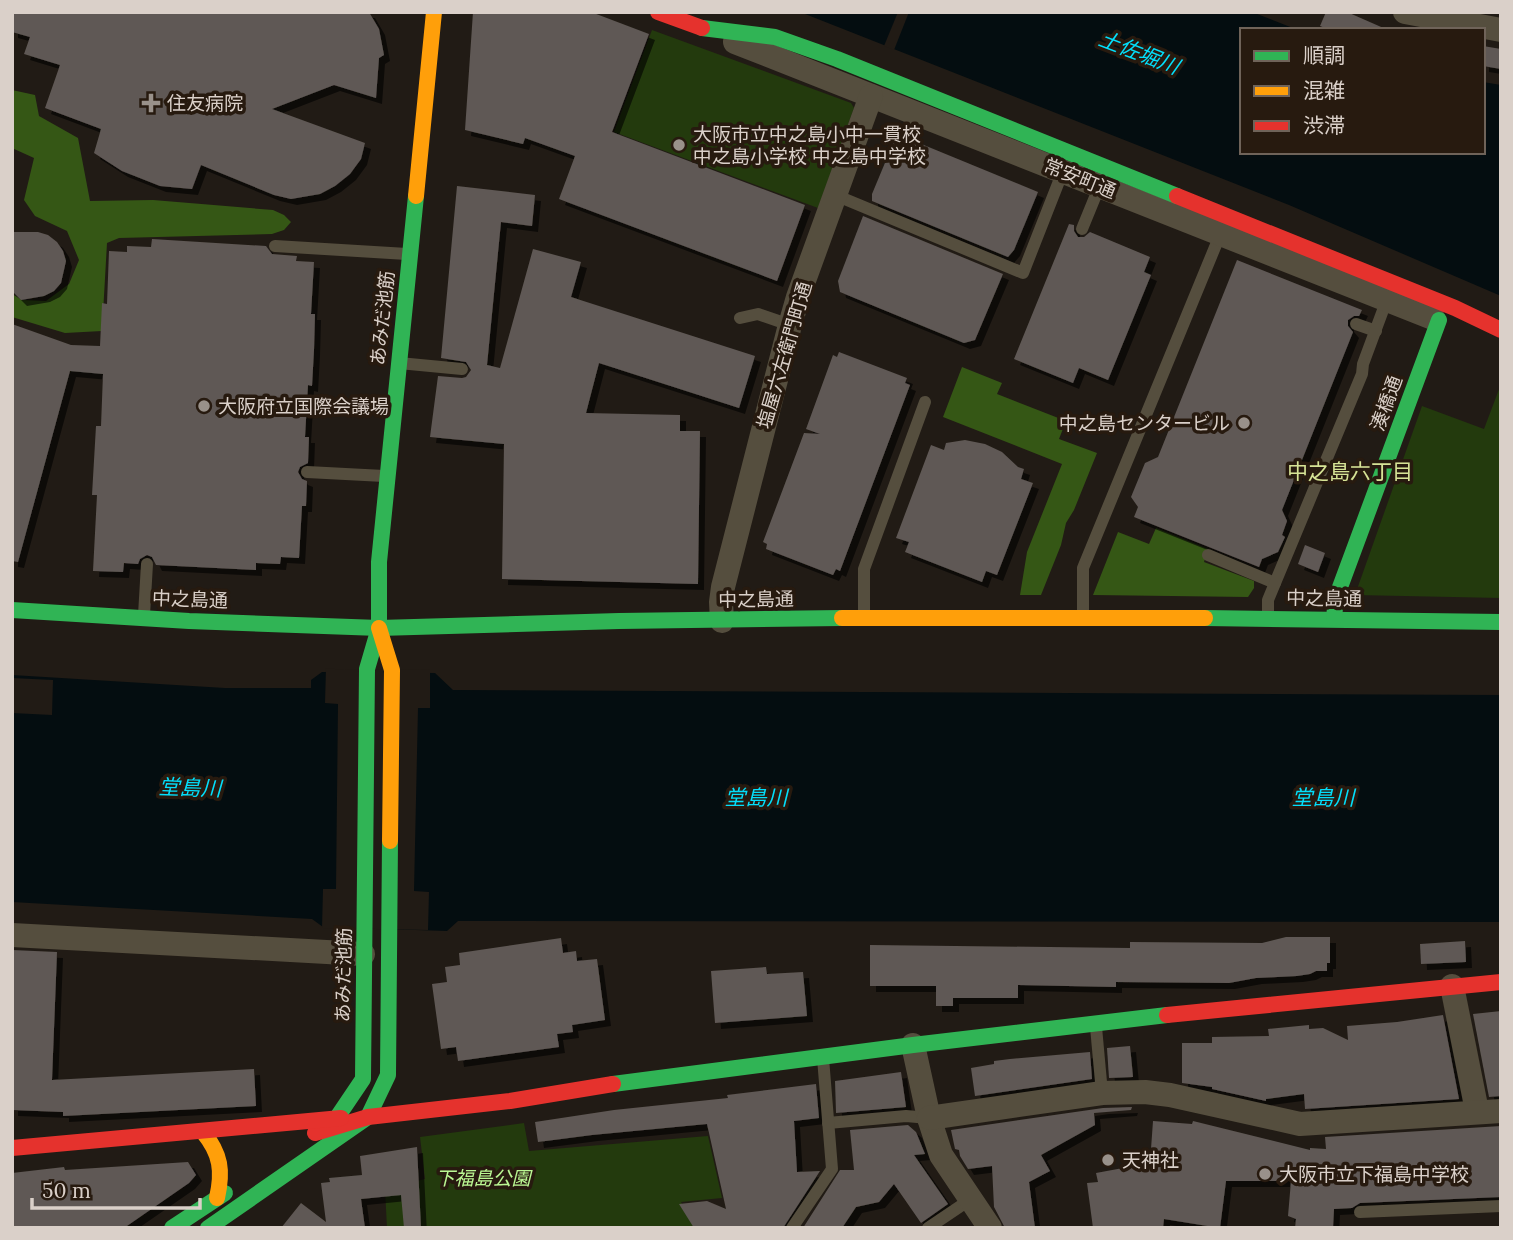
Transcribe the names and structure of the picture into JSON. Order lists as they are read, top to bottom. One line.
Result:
{"streets":{"main road":["常安町通","あみだ池筋","湊橋通","中之島通"],"street":["塩屋六左衛門町通"]},"crossings":[["常安町通","塩屋六左衛門町通"],["常安町通","湊橋通"],["あみだ池筋","中之島通"],["塩屋六左衛門町通","中之島通"],["湊橋通","中之島通"]],"districts":["中之島六丁目"],"water":["土佐堀川","堂島川"],"parks":["下福島公園"],"places":{"health":["住友病院"],"other":["大阪市立中之島小中一貫校 中之島小学校 中之島中学校","大阪府立国際会議場","中之島センタービル","天神社","大阪市立下福島中学校"]},"legend":["順調","混雑","渋滞"],"scale_bar":"50 m"}
